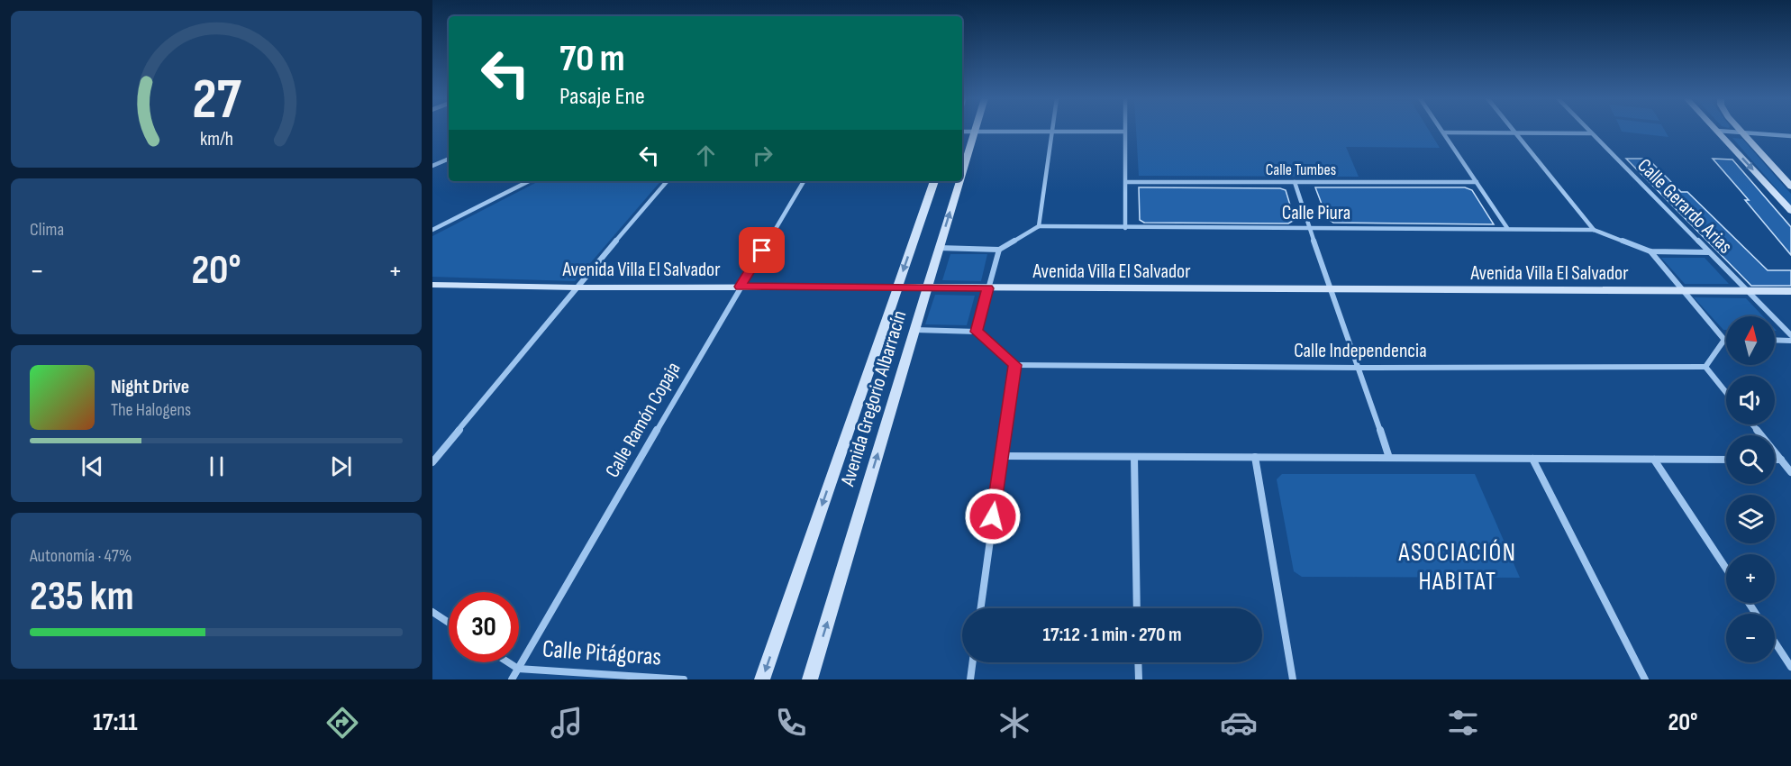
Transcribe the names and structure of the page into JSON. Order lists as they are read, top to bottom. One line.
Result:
{"streets":{"street":["Calle Tumbes","Calle Gerardo Arias","Calle Piura","Avenida Villa El Salvador","Calle Independencia","Avenida Gregorio Albarracín","Calle Ramón Copaja","Calle Pitágoras"]},"crossings":[["Calle Gerardo Arias","Avenida Villa El Salvador"],["Avenida Villa El Salvador","Avenida Gregorio Albarracín"],["Avenida Villa El Salvador","Calle Ramón Copaja"],["Calle Ramón Copaja","Calle Pitágoras"]],"districts":["ASOCIACIÓN HABITAT"],"north":"top","page":{"turn":["70 m","Pasaje Ene"],"tile":["Clima",["Autonomía · 47%","235 km"]],"heat":["−","20°","+"],"map_buttons":["+","−"],"song":["Night Drive","The Halogens"],"limit":"30","trip":"17:12 · 1 min · 270 m","tabs":["17:11","20°"],"gauge":["27","km/h"]}}
